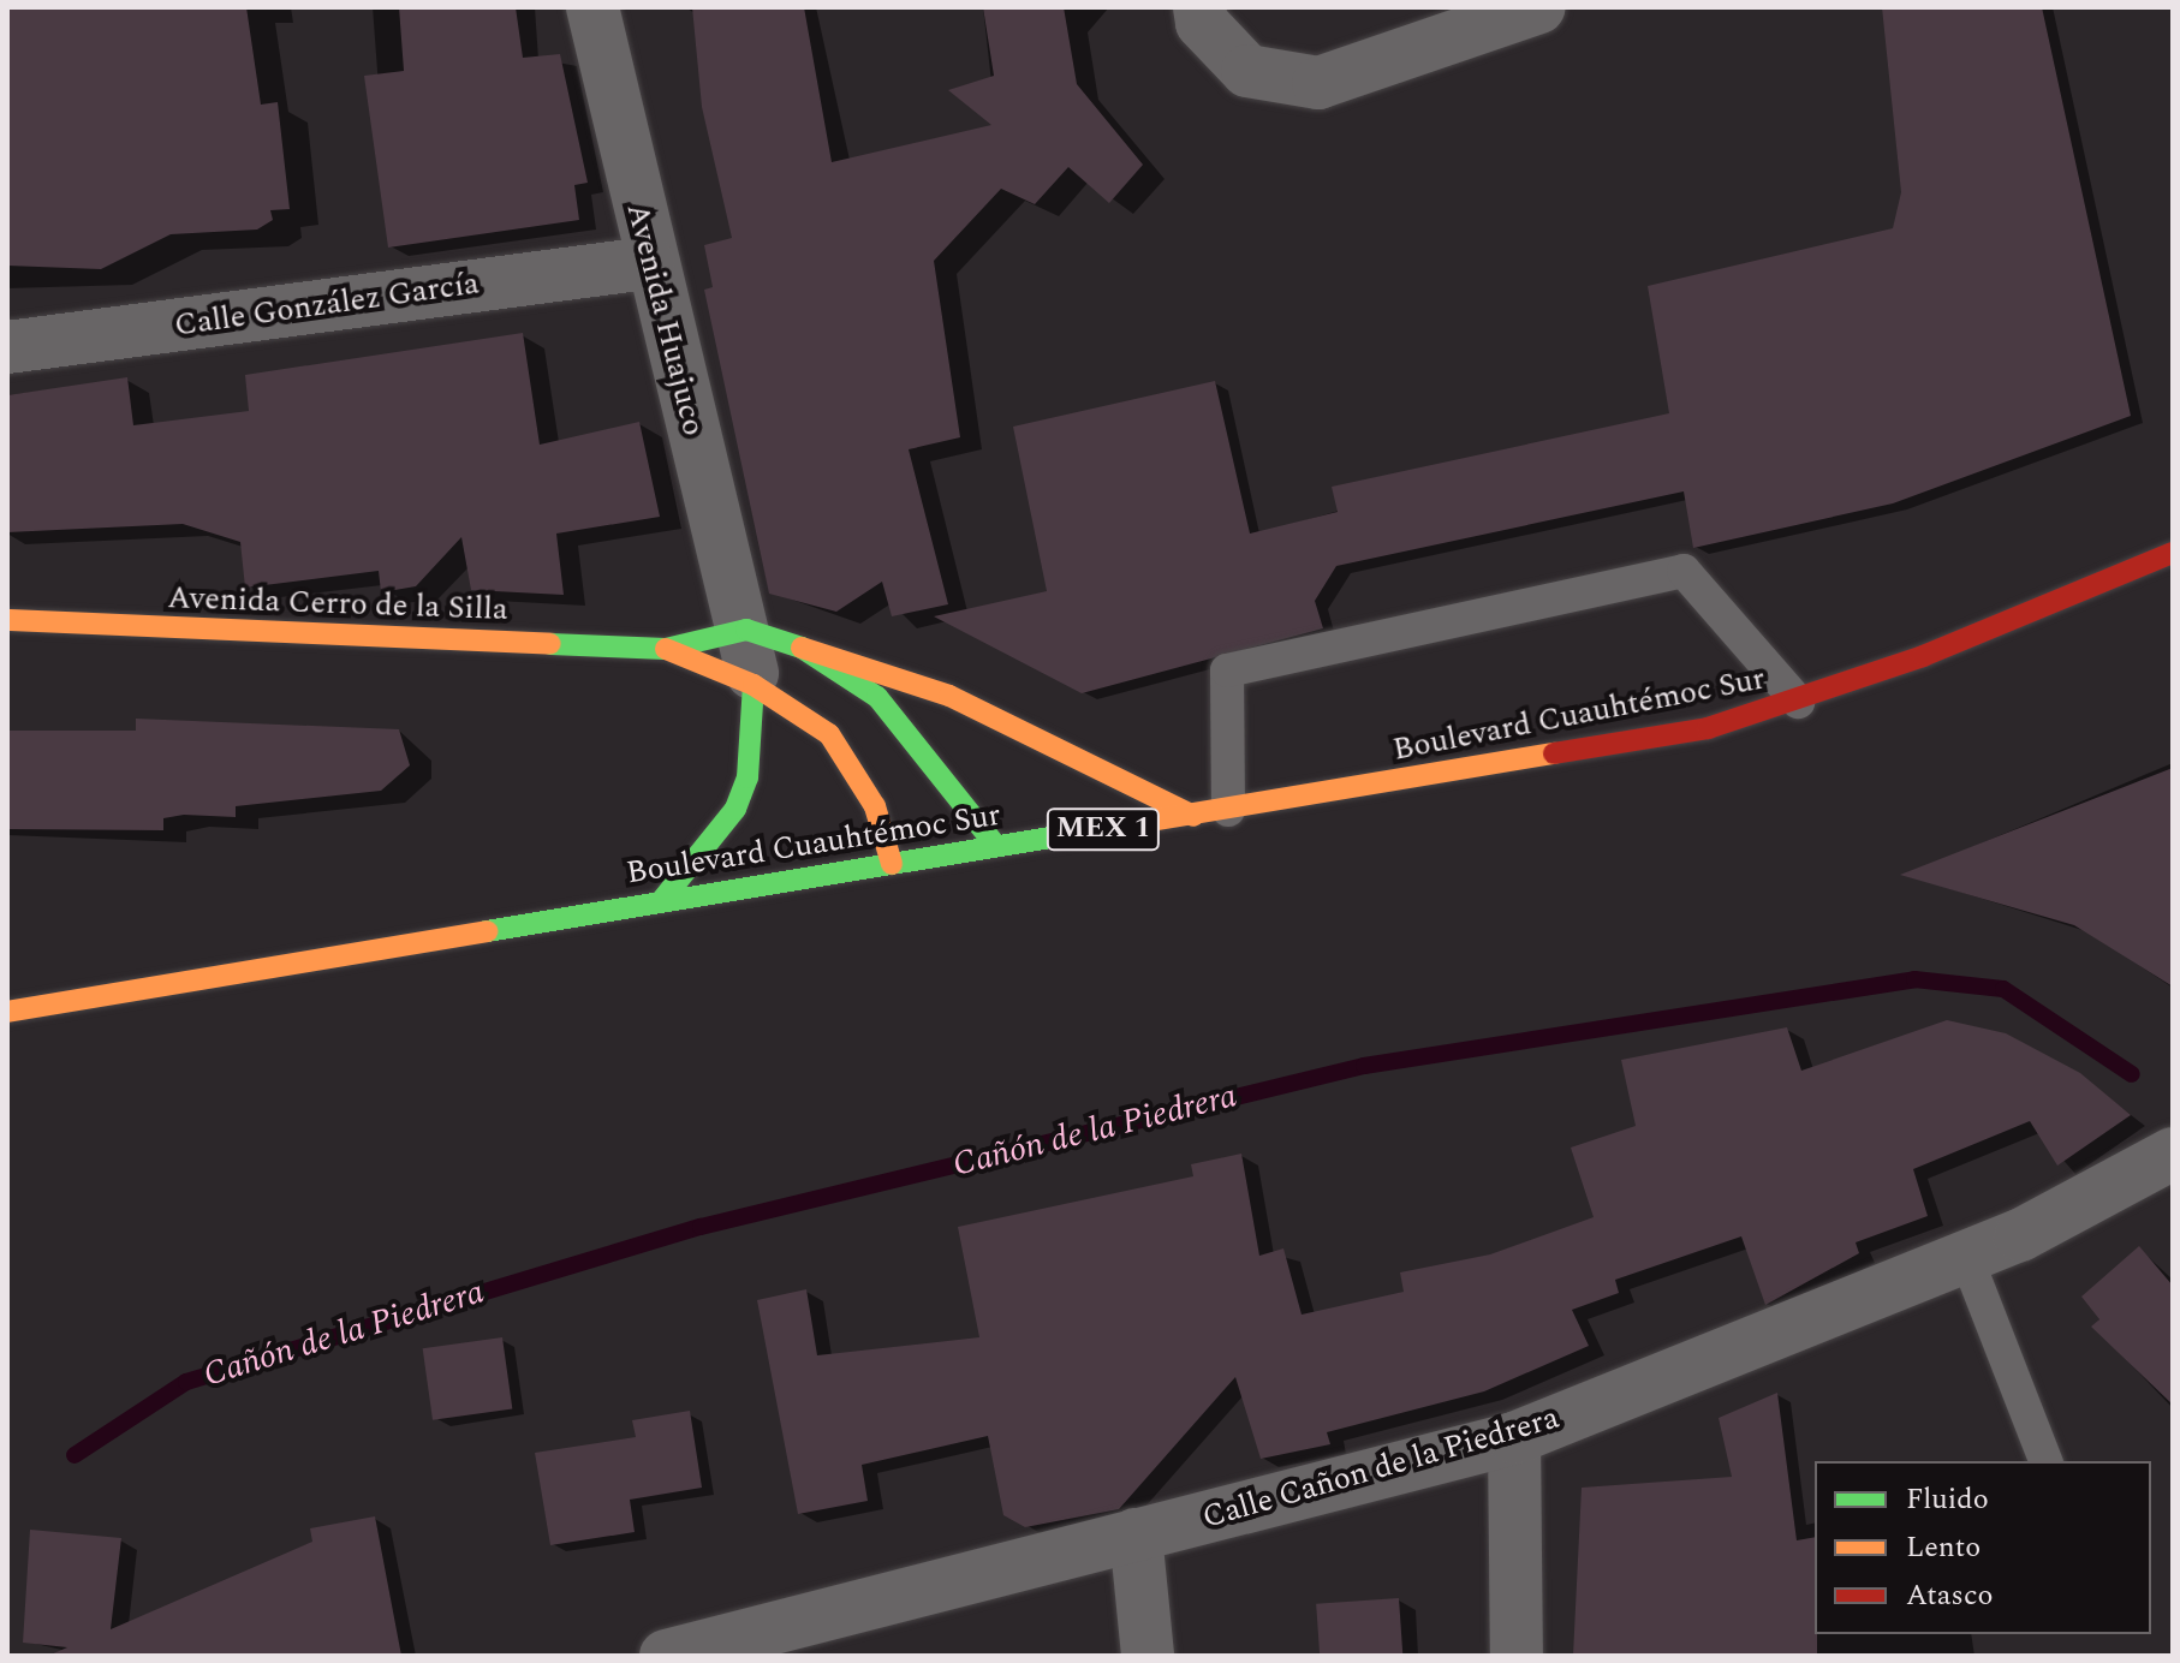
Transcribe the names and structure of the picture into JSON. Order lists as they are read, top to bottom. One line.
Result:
{"streets":{"main road":["Avenida Cerro de la Silla","Boulevard Cuauhtémoc Sur","MEX 1"],"street":["Calle González García","Avenida Huajuco","Calle Cañon de la Piedrera"]},"crossings":[["Calle González García","Avenida Huajuco"],["Avenida Huajuco","Avenida Cerro de la Silla"]],"water":["Cañón de la Piedrera"],"legend":["Fluido","Lento","Atasco"]}
